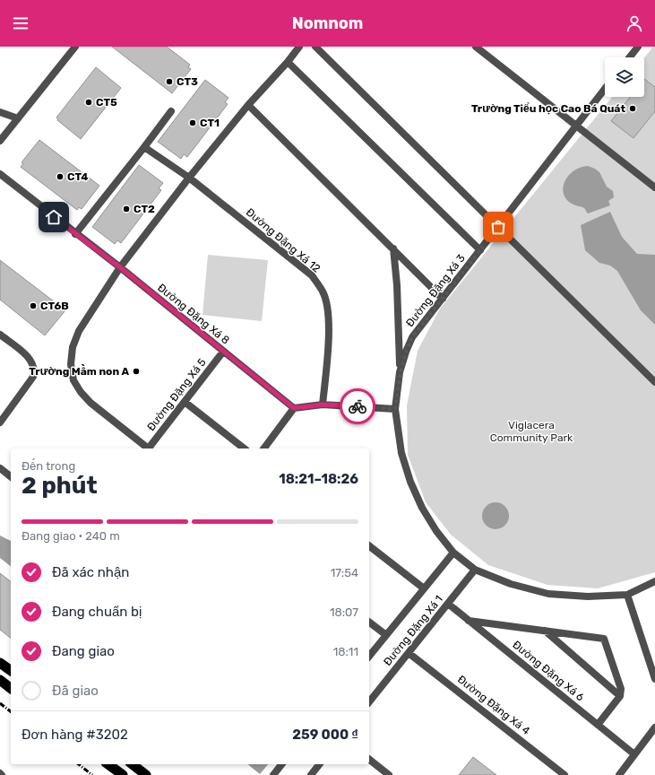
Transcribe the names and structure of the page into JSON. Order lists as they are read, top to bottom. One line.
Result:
{"streets":{"street":["Đường Đặng Xá 12","Đường Đặng Xá 3","Đường Đặng Xá 8","Đường Đặng Xá 5","Đường Đặng Xá 1","Đường Đặng Xá 6","Đường Đặng Xá 4"]},"crossings":[["Đường Đặng Xá 3","Đường Đặng Xá 1"],["Đường Đặng Xá 8","Đường Đặng Xá 5"],["Đường Đặng Xá 1","Đường Đặng Xá 6"],["Đường Đặng Xá 1","Đường Đặng Xá 4"]],"parks":["Viglacera Community Park"],"places":["CT3","CT5","Trường Tiểu học Cao Bá Quát","CT1","CT4","CT2","CT6B","Trường Mầm non A"],"page":{"header":"Nomnom","heading":["2 phút","Đến trong","18:21–18:26"],"panel":["Đơn hàng #3202","259 000 ₫"],"bar":"Đang giao · 240 m","list":[["Đã xác nhận","17:54"],["Đang chuẩn bị","18:07"],["Đang giao","18:11"],"Đã giao"]}}
